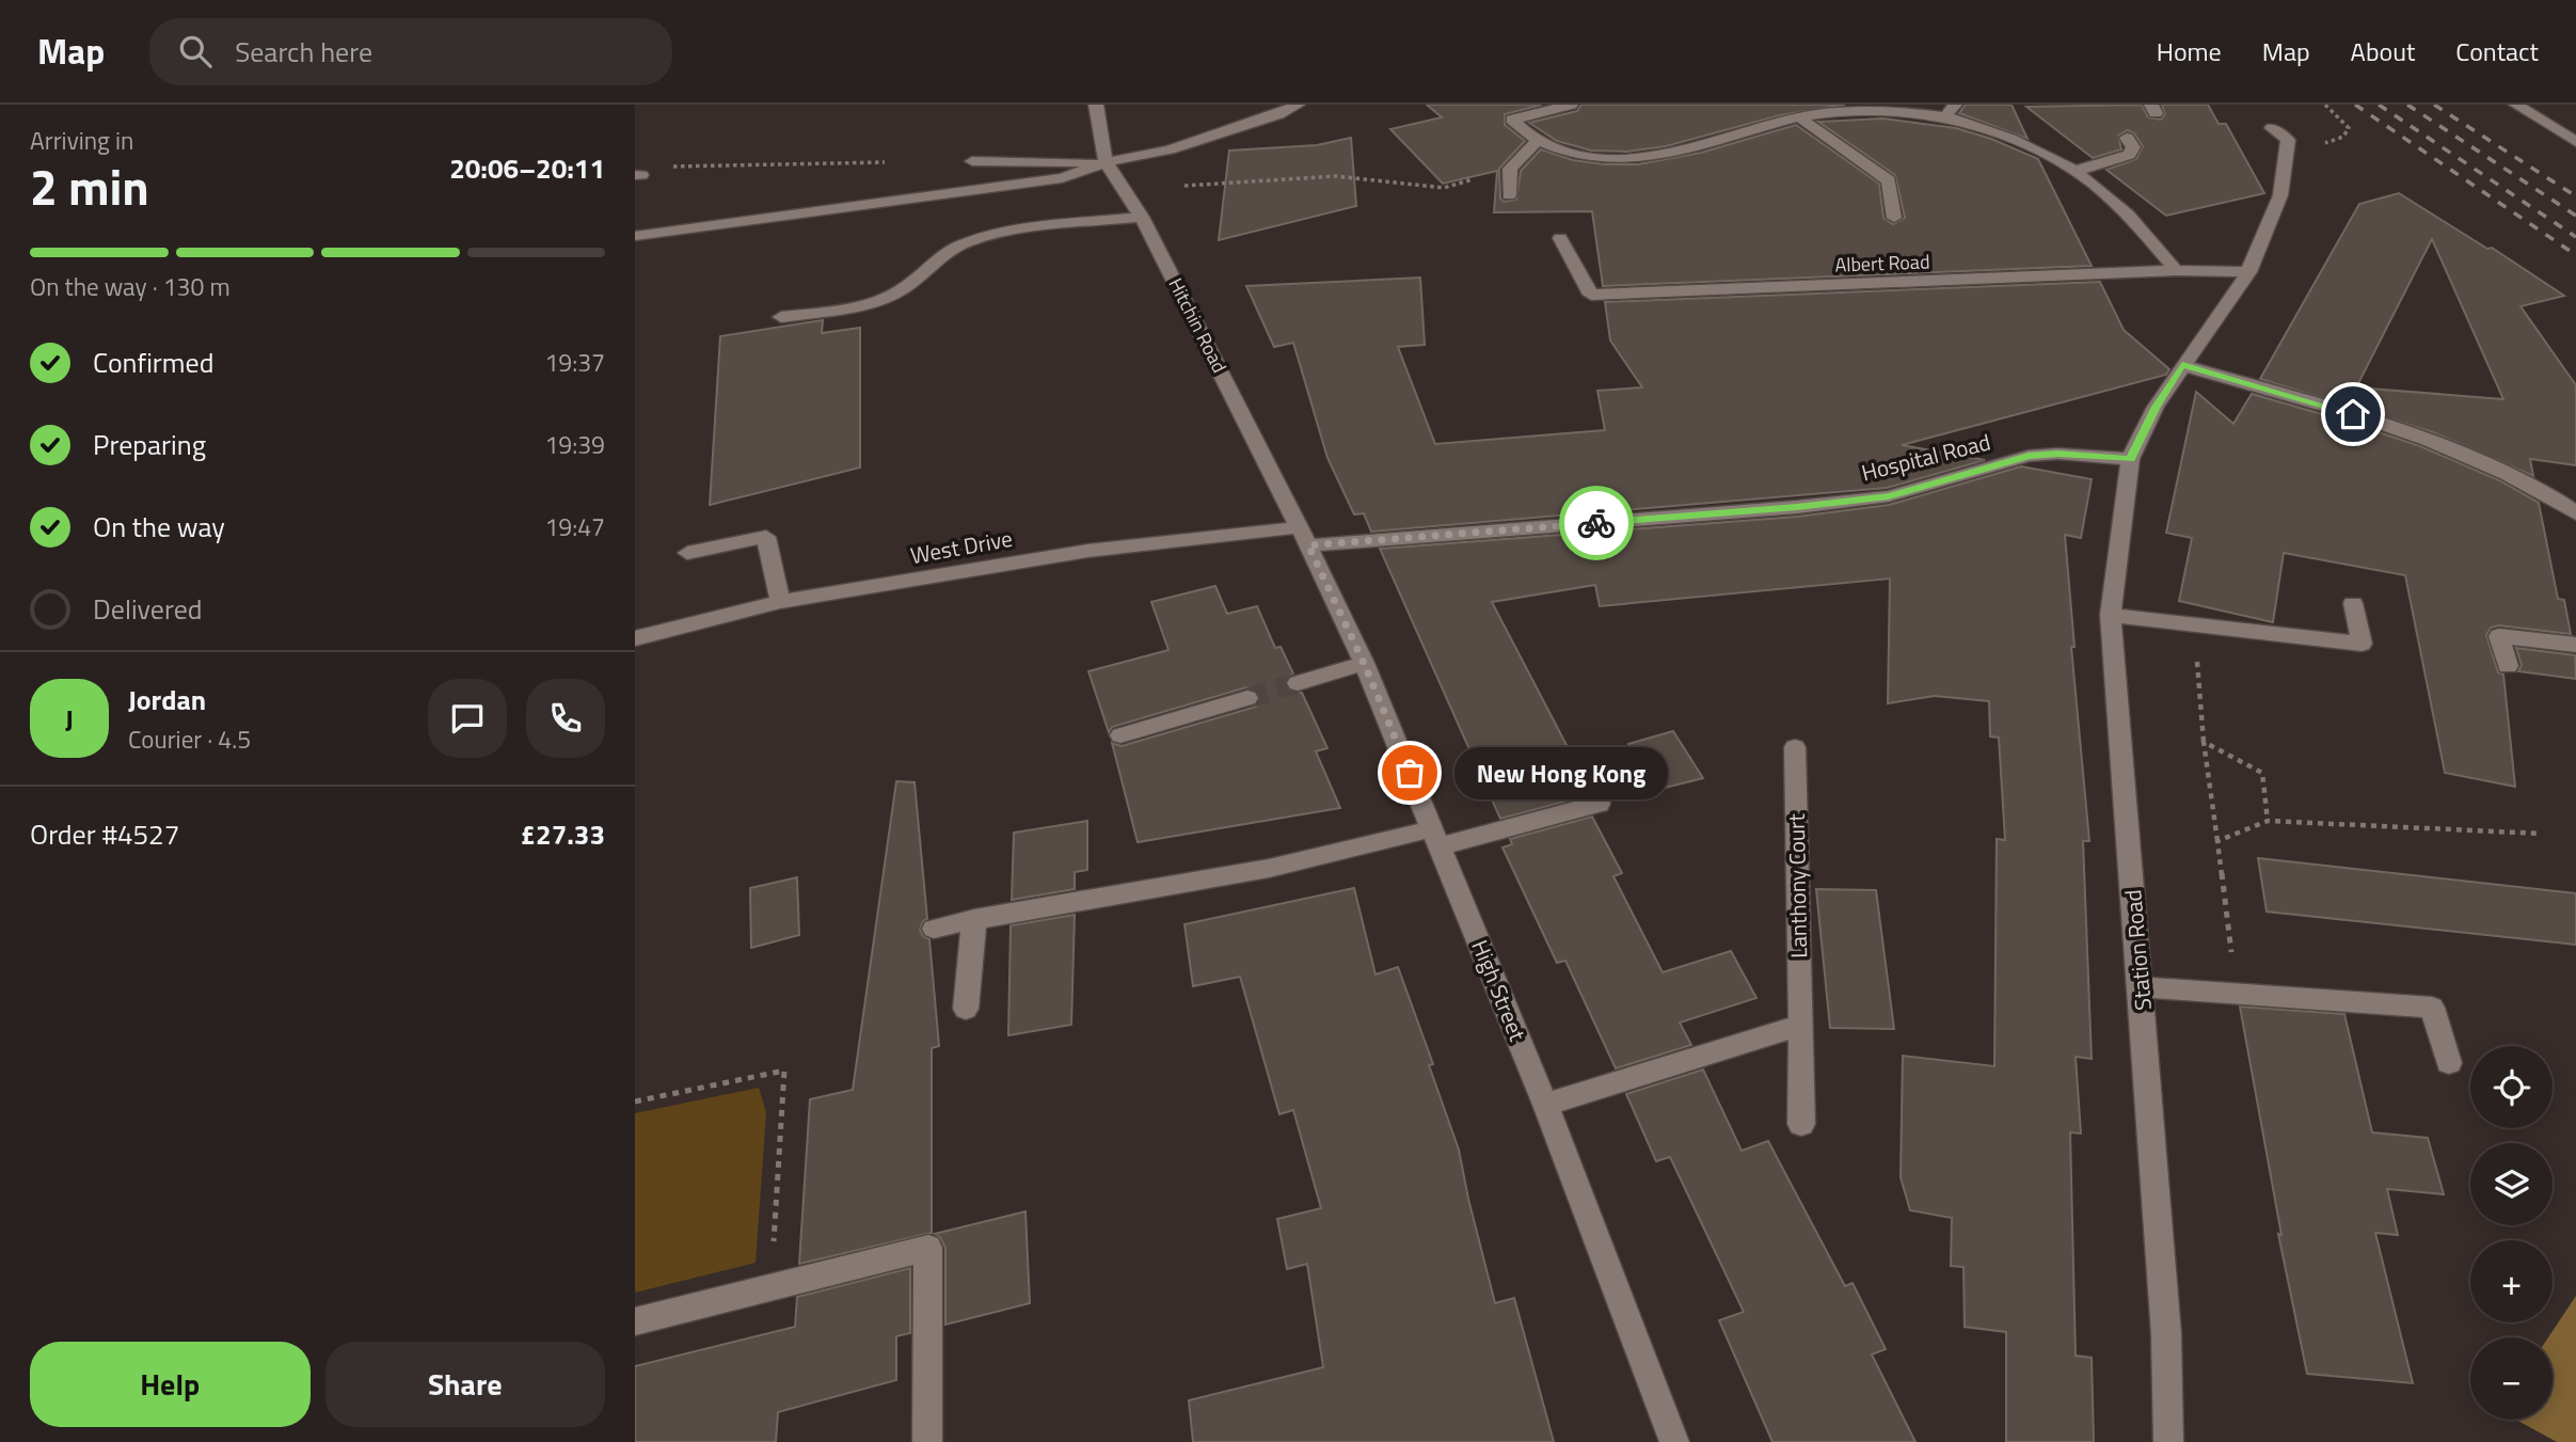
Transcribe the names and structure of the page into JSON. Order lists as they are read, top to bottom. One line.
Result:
{"streets":{"street":["Albert Road","Hitchin Road","Hospital Road","West Drive","Lanthony Court","Station Road","High Street"]},"crossings":[["Hitchin Road","Hospital Road"],["Hitchin Road","West Drive"],["Hitchin Road","High Street"],["Hospital Road","West Drive"],["Hospital Road","Station Road"],["Hospital Road","High Street"],["West Drive","High Street"]],"places":["New Hong Kong"],"page":{"header":"Map","search":"Search here","nav":["Home","Map","About","Contact"],"heading":["2 min","Arriving in","20:06–20:11"],"panel":["Jordan","Courier · 4.5","Order #4527","£27.33"],"bar":"On the way · 130 m","list":[["Confirmed","19:37"],["Preparing","19:39"],["On the way","19:47"],"Delivered"],"round":"J","bubble":"New Hong Kong","map_buttons":["+","−"],"buttons":["Help","Share"]}}
